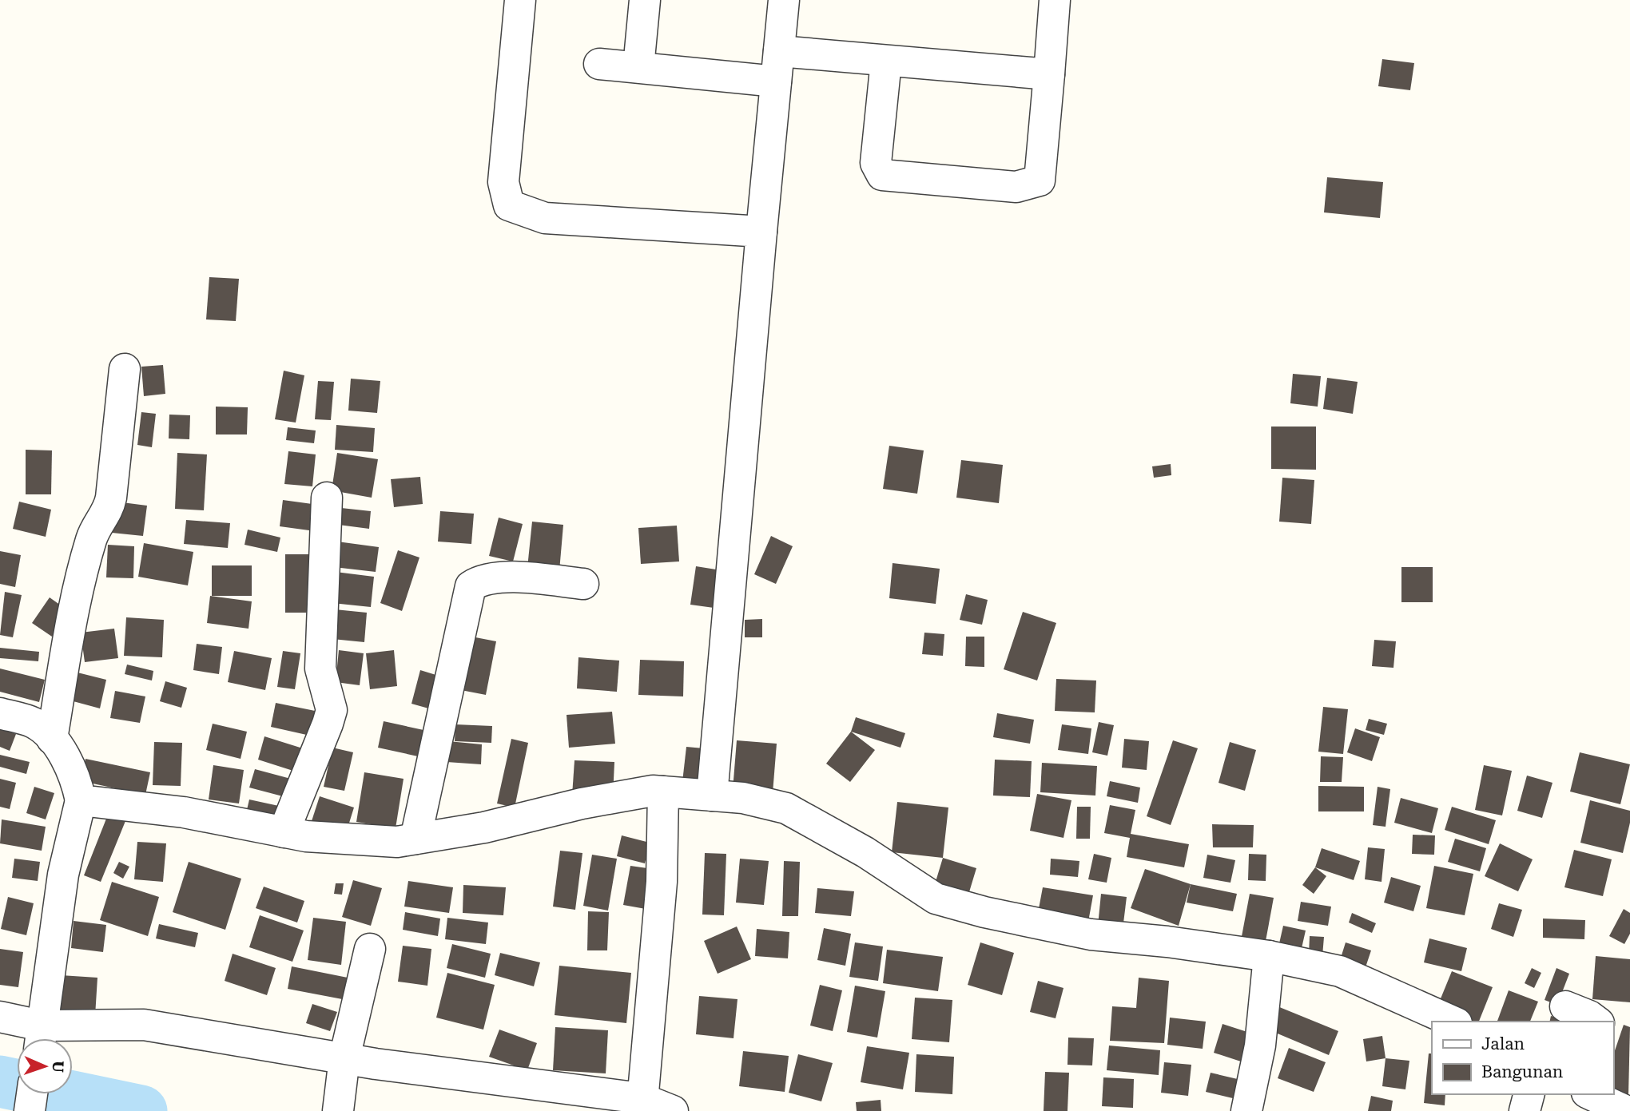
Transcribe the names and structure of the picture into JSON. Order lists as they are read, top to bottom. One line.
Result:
{"legend":["Jalan","Bangunan"],"north":"right"}
